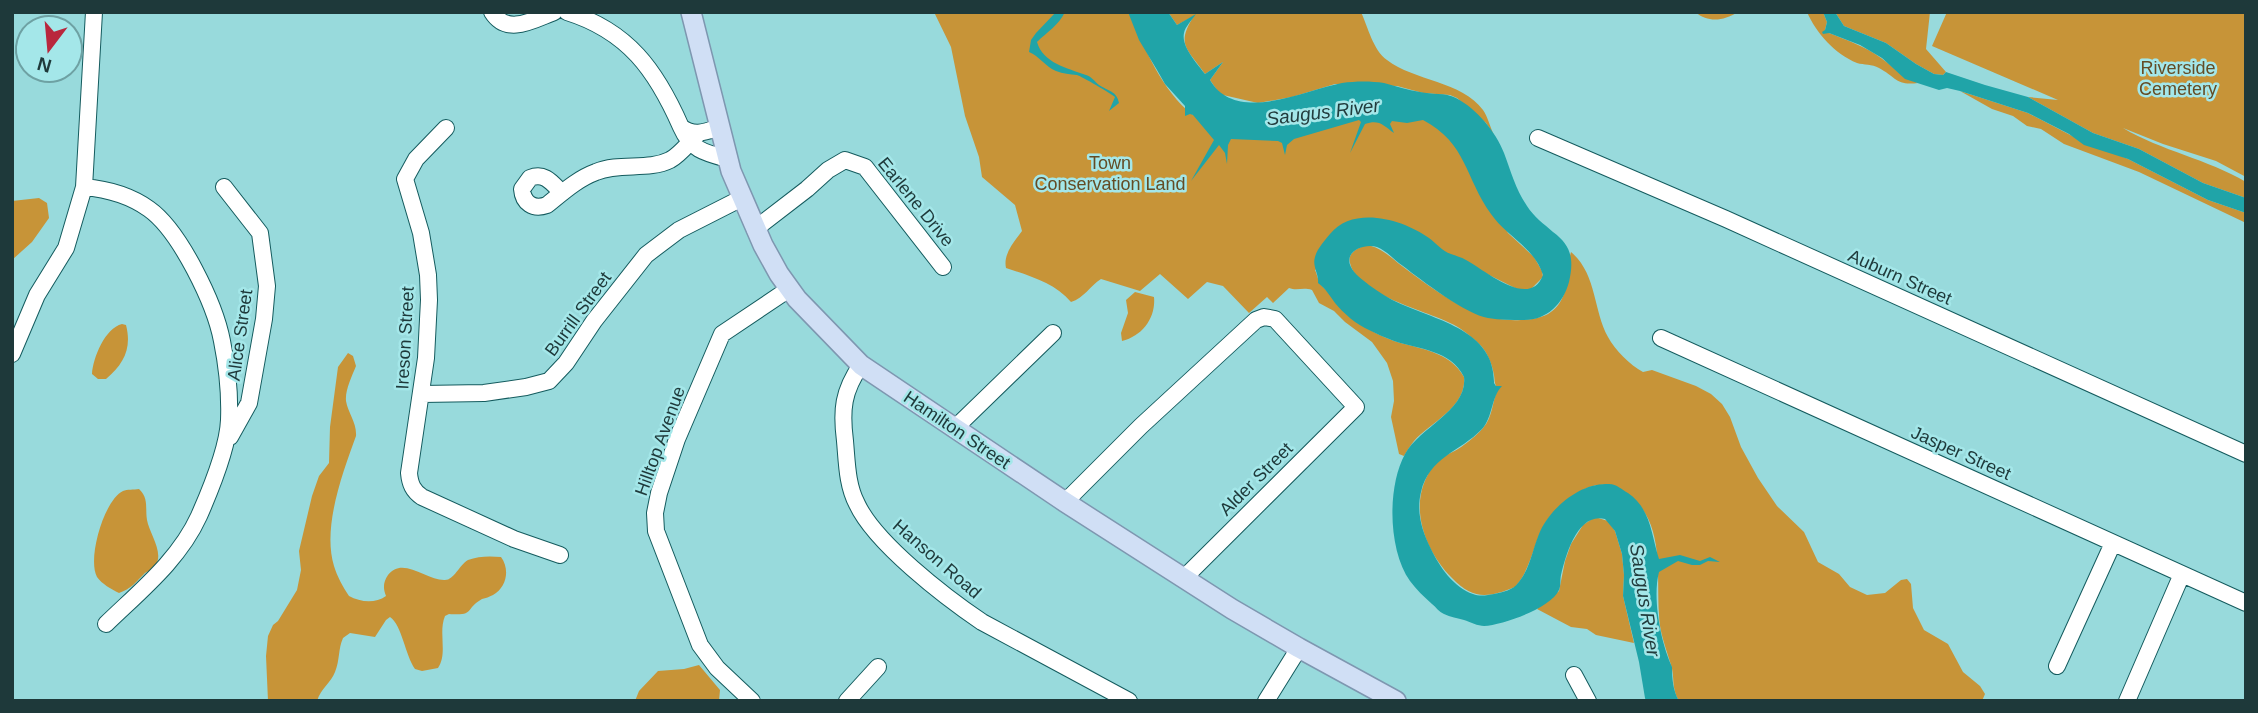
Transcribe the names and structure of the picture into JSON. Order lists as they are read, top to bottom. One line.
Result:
{"streets":{"main road":["Hamilton Street"],"street":["Earlene Drive","Auburn Street","Burrill Street","Alice Street","Ireson Street","Hilltop Avenue","Jasper Street","Alder Street","Hanson Road"]},"crossings":[["Earlene Drive","Hamilton Street"],["Burrill Street","Ireson Street"],["Burrill Street","Hamilton Street"],["Hamilton Street","Hilltop Avenue"],["Hamilton Street","Alder Street"],["Hamilton Street","Hanson Road"]],"water":["Saugus River"],"parks":["Riverside Cemetery","Town Conservation Land"],"north":"bottom"}
